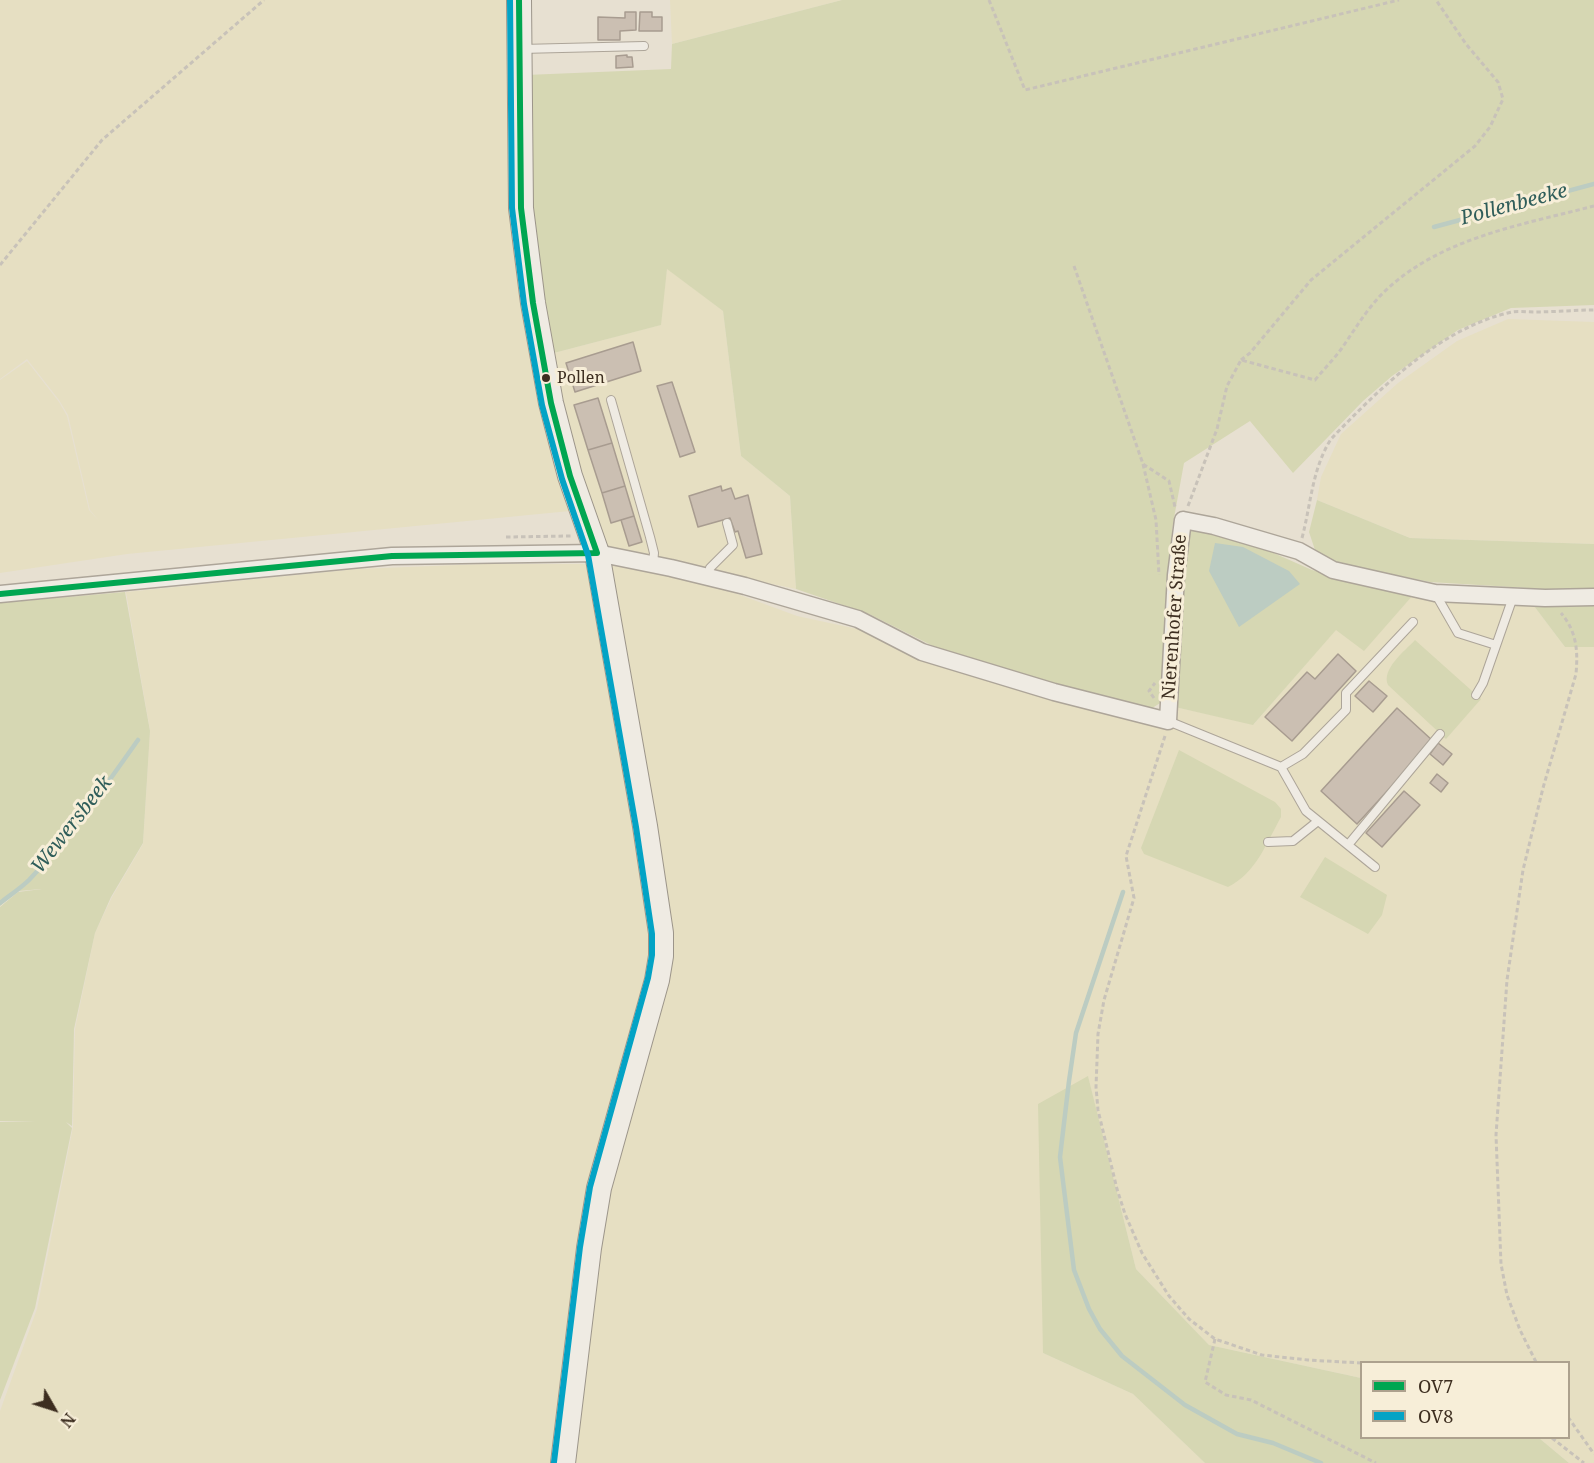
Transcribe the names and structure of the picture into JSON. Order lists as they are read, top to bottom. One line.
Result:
{"streets":{"street":["Nierenhofer Straße"]},"water":["Pollenbeeke","Wewersbeek"],"places":["Pollen"],"lines":["transit line OV7","transit line OV8"],"legend":["OV7","OV8"],"north":"bottom right"}
